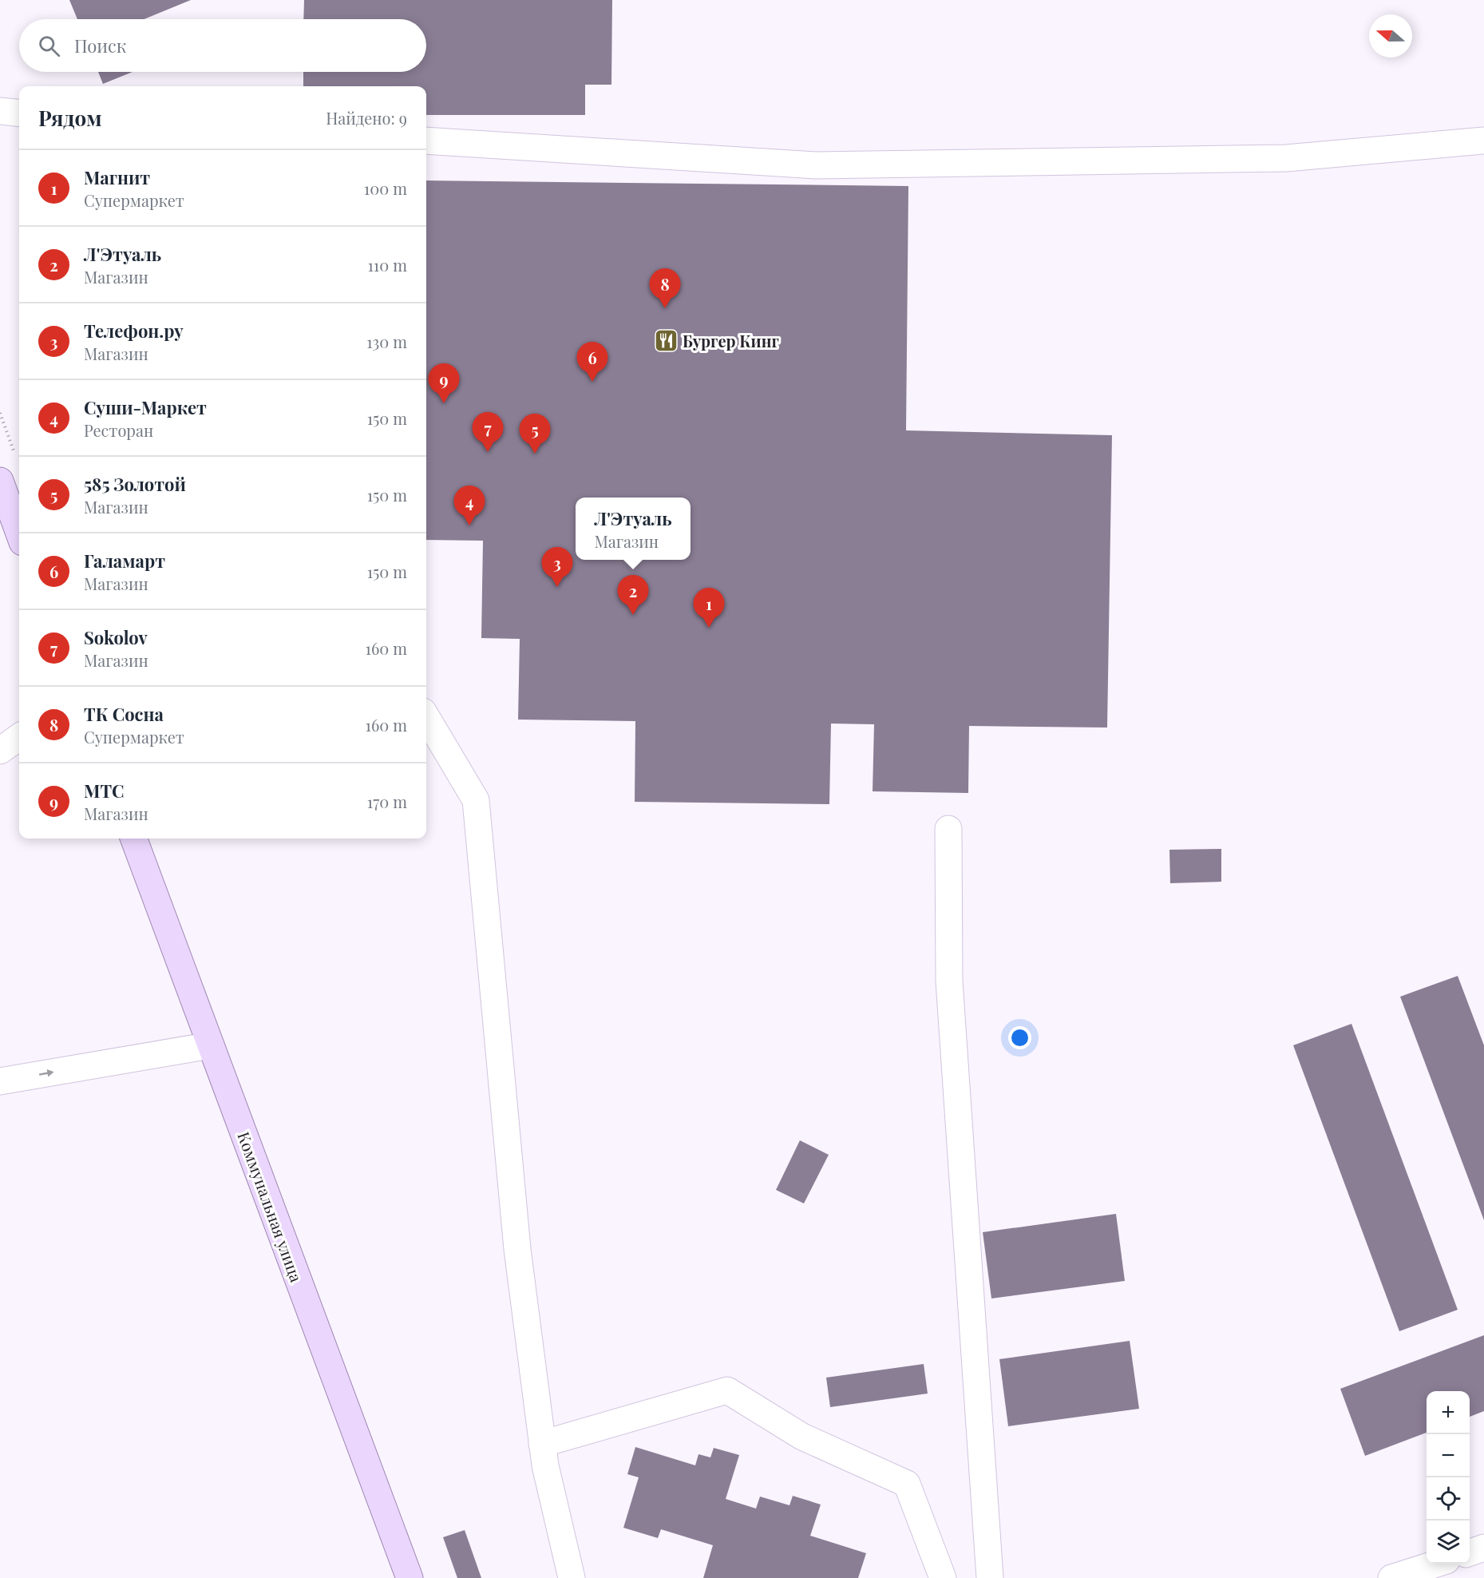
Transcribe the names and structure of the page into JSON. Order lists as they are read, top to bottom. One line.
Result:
{"streets":{"main road":["Коммунальная улица"]},"places":{"restaurant":["Бургер Кинг"]},"north":"left","page":{"search":"Поиск","heading":["Рядом","Найдено: 9"],"list":[{"mark":"1","name":"Магнит","note":"Супермаркет","value":"100 m"},{"mark":"2","name":"Л'Этуаль","note":"Магазин","value":"110 m"},{"mark":"3","name":"Телефон.ру","note":"Магазин","value":"130 m"},{"mark":"4","name":"Суши-Маркет","note":"Ресторан","value":"150 m"},{"mark":"5","name":"585 Золотой","note":"Магазин","value":"150 m"},{"mark":"6","name":"Галамарт","note":"Магазин","value":"150 m"},{"mark":"7","name":"Sokolov","note":"Магазин","value":"160 m"},{"mark":"8","name":"ТК Сосна","note":"Супермаркет","value":"160 m"},{"mark":"9","name":"МТС","note":"Магазин","value":"170 m"}],"pins":["8","6","9","7","5","4","3","2","1"],"popup":["Л'Этуаль","Магазин"],"map_buttons":["+","−"]}}
